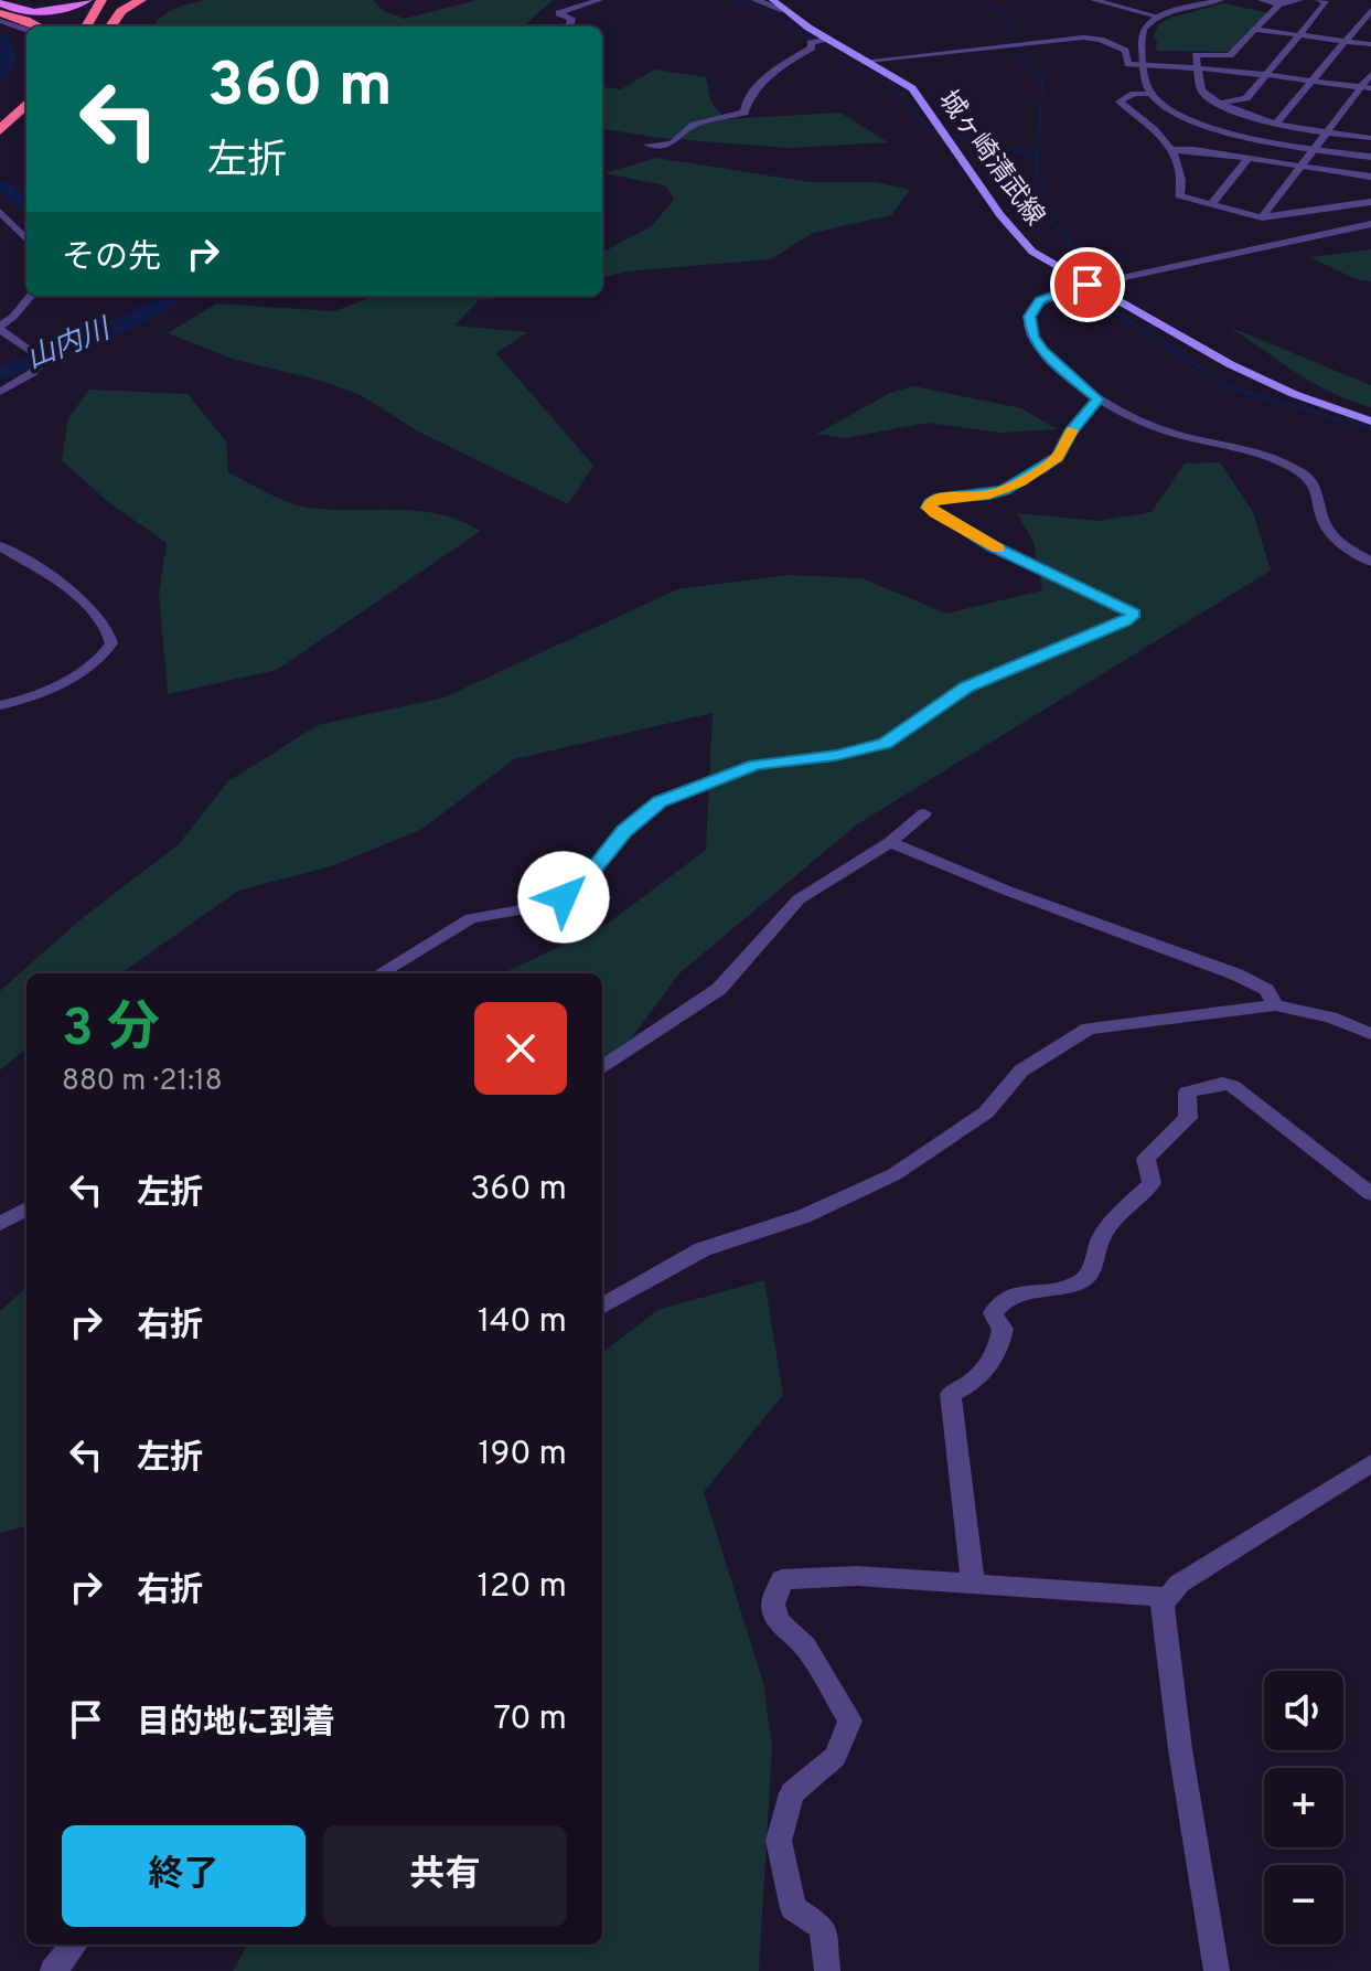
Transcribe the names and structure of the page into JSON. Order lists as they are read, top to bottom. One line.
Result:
{"streets":{"main road":["城ヶ崎清武線"]},"water":["山内川"],"page":{"turn":["360 m","左折"],"then":"その先","heading":["3 分","880 m · 21:18"],"list":[{"name":"左折","value":"360 m"},{"name":"右折","value":"140 m"},{"name":"左折","value":"190 m"},{"name":"右折","value":"120 m"},{"name":"目的地に到着","value":"70 m"}],"map_buttons":["+","−"],"buttons":["終了","共有"]}}
